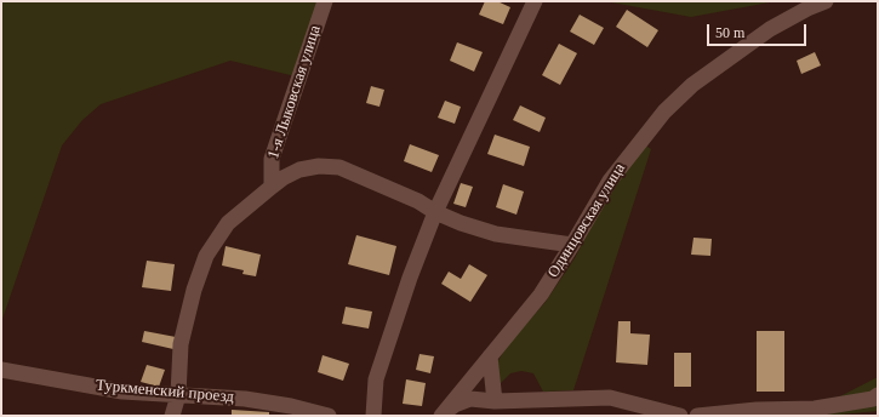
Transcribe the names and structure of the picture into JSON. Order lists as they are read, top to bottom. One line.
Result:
{"streets":{"street":["1-я Лыковская улица","Одинцовская улица","Туркменский проезд"]},"scale_bar":"50 m"}
